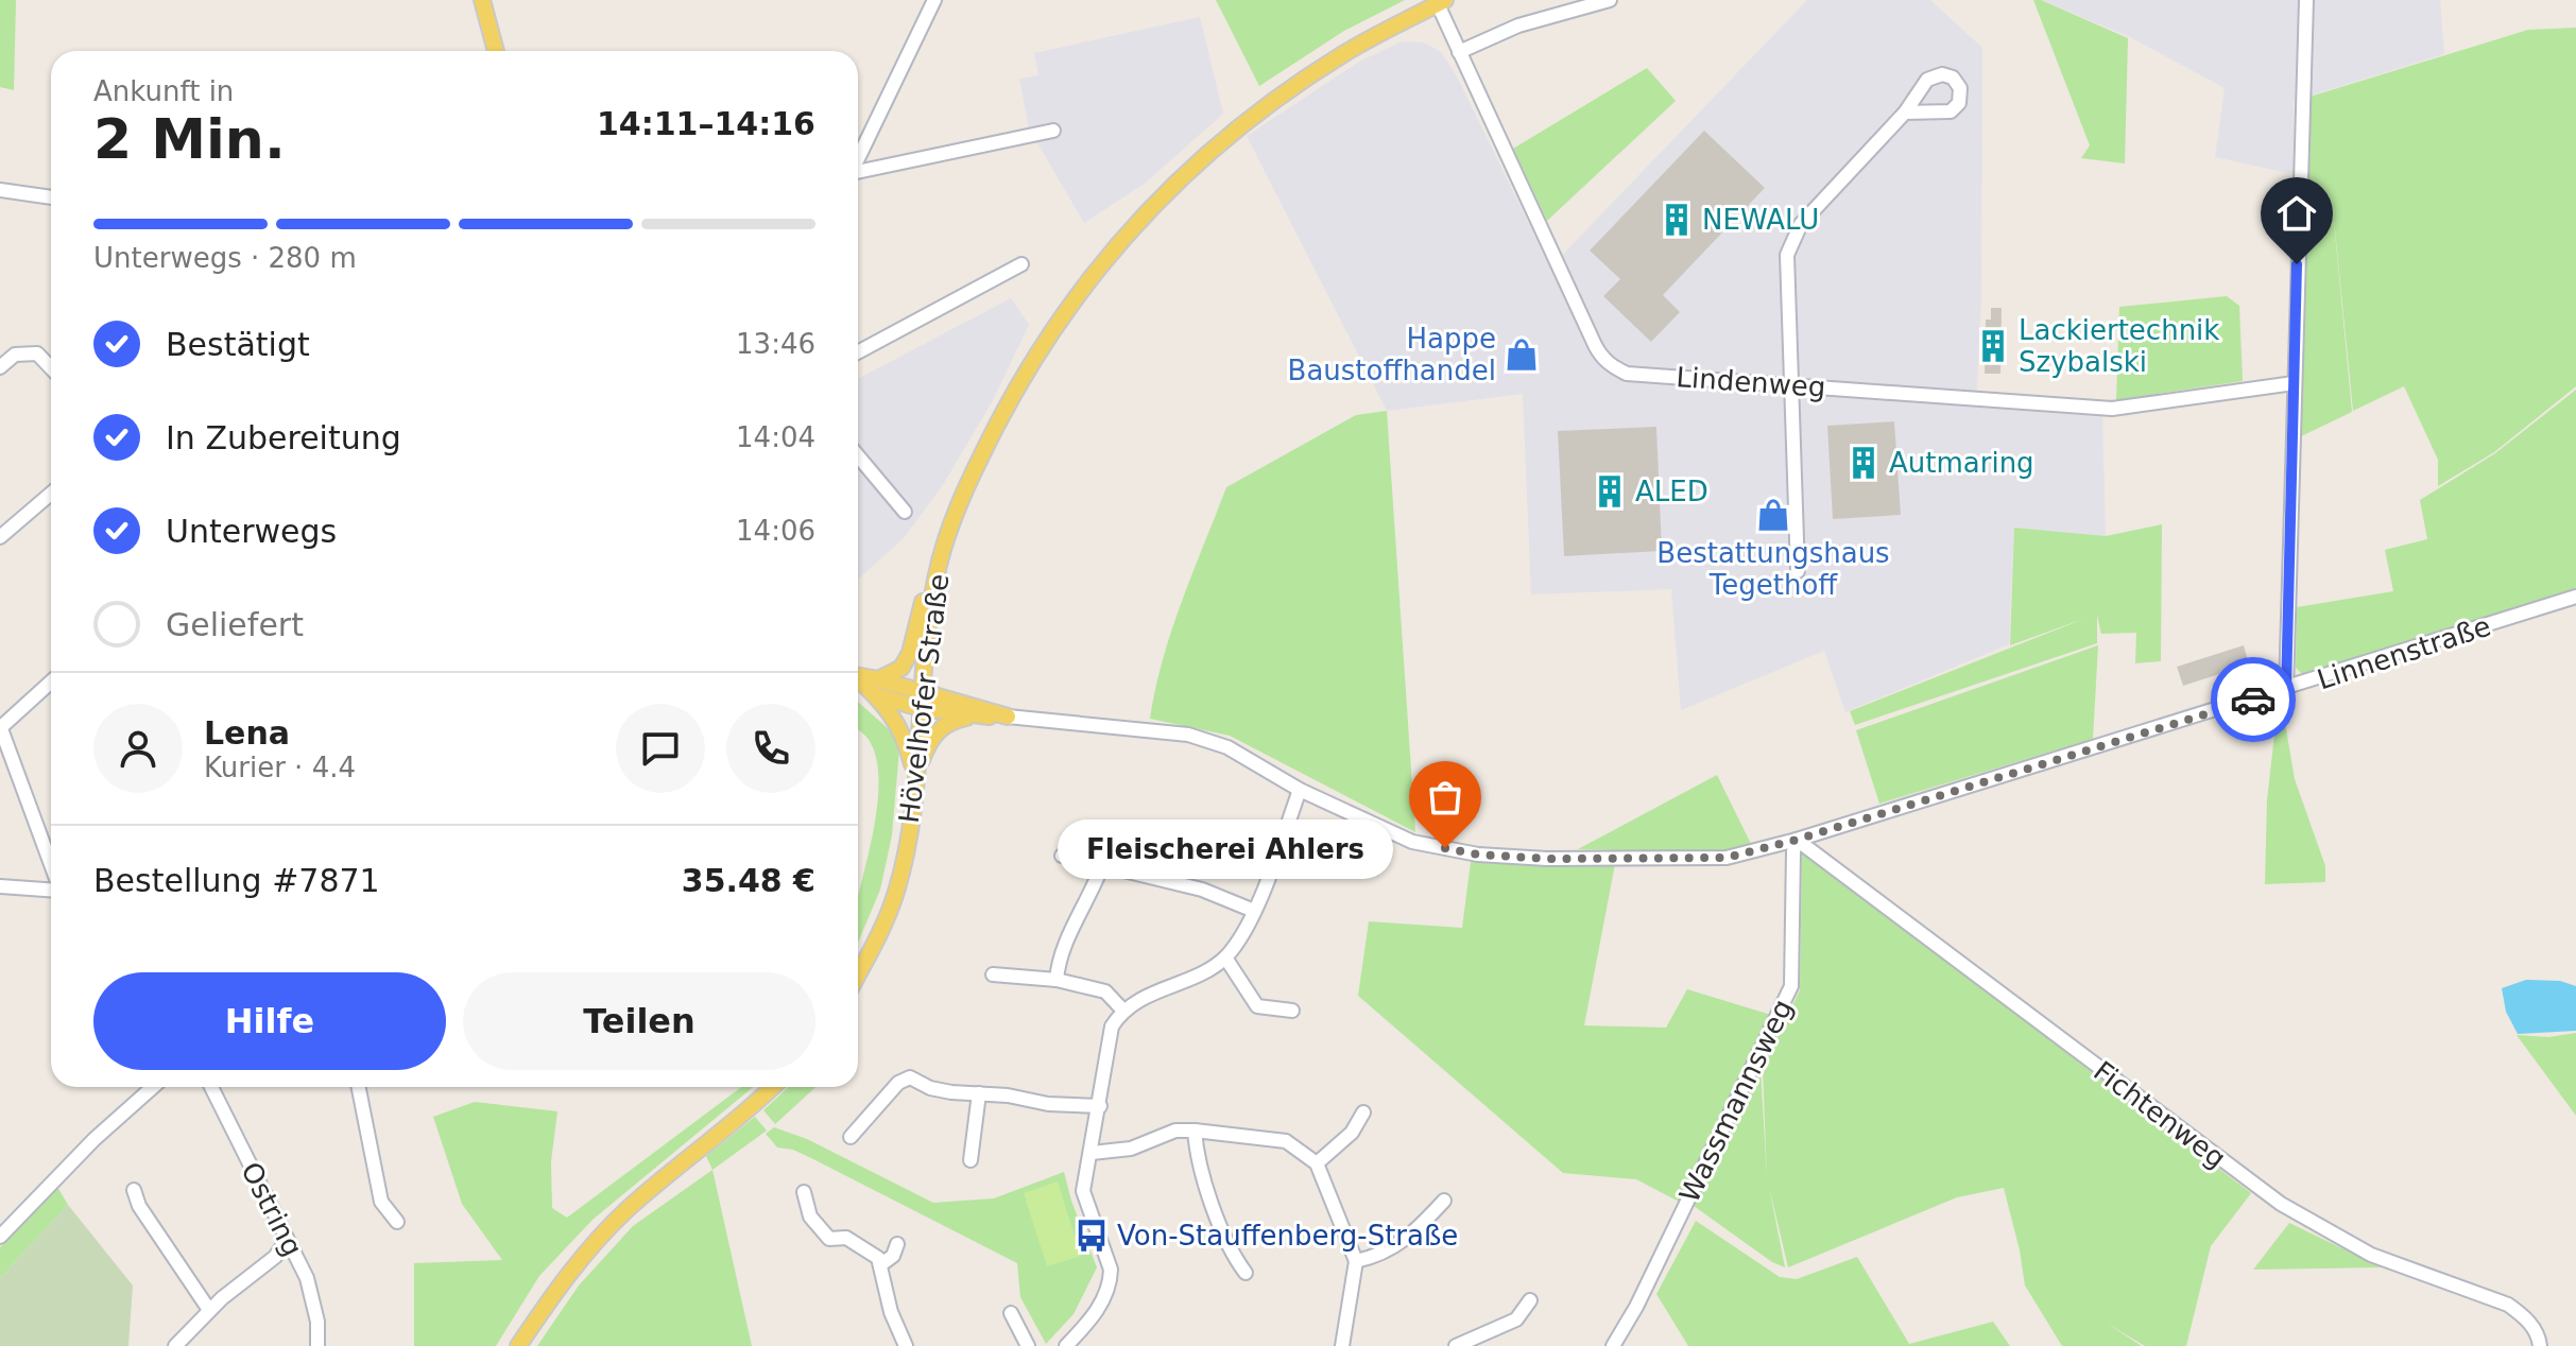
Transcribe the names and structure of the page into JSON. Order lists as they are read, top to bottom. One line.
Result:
{"streets":{"main road":["Hövelhofer Straße"],"street":["Lindenweg","Linnenstraße","Wassmannsweg","Fichtenweg","Ostring"]},"crossings":[["Lindenweg","Hövelhofer Straße"],["Linnenstraße","Wassmannsweg"],["Linnenstraße","Fichtenweg"],["Wassmannsweg","Fichtenweg"]],"places":{"building":["NEWALU","Lackiertechnik Szybalski","Autmaring","ALED"],"shop":["Happe Baustoffhandel","Bestattungshaus Tegethoff"],"other":["Fleischerei Ahlers"],"bus stop":["Von-Stauffenberg-Straße"]},"page":{"heading":["2 Min.","Ankunft in","14:11–14:16"],"panel":["Lena","Kurier · 4.4","Bestellung #7871","35.48 €"],"bar":"Unterwegs · 280 m","list":[["Bestätigt","13:46"],["In Zubereitung","14:04"],["Unterwegs","14:06"],"Geliefert"],"bubble":"Fleischerei Ahlers","buttons":["Hilfe","Teilen"]}}
